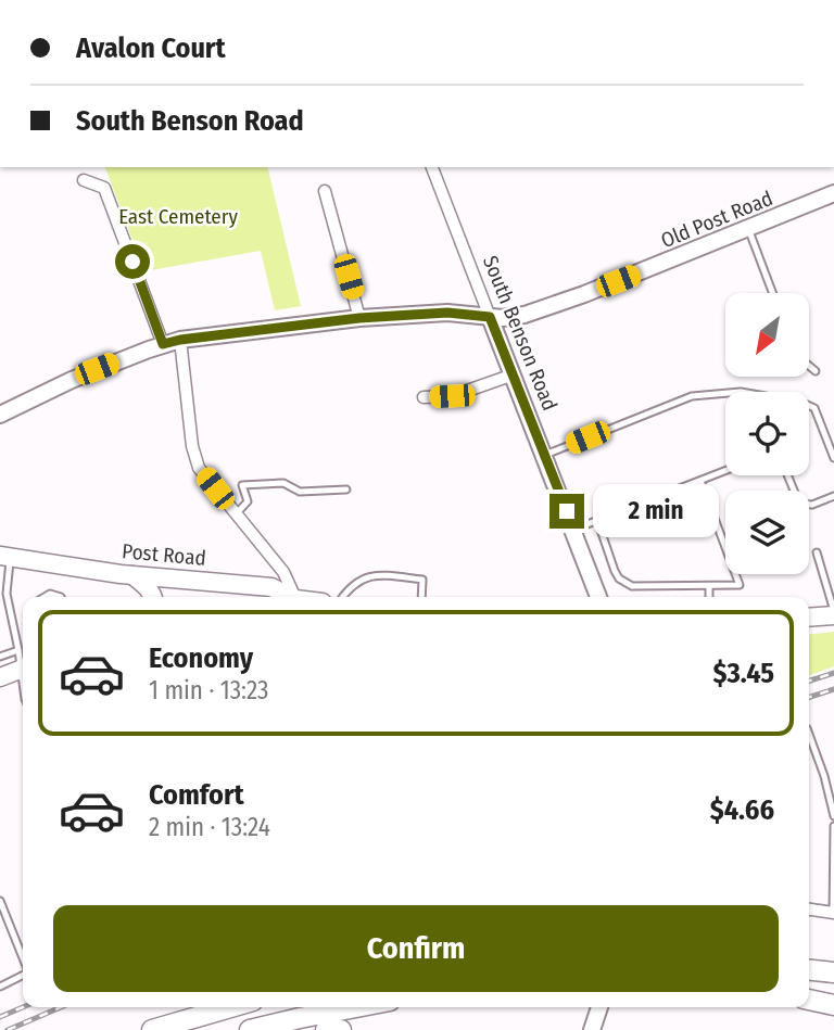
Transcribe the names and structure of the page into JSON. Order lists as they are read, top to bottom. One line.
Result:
{"streets":{"main road":["Post Road"],"street":["Old Post Road","South Benson Road"]},"crossings":[["Old Post Road","South Benson Road"]],"parks":["East Cemetery"],"north":"bottom left","page":{"banner":["Avalon Court","South Benson Road"],"bubble":"2 min","list":[{"name":"Economy","note":"1 min · 13:23","value":"$3.45"},{"name":"Comfort","note":"2 min · 13:24","value":"$4.66"}],"buttons":"Confirm"}}
